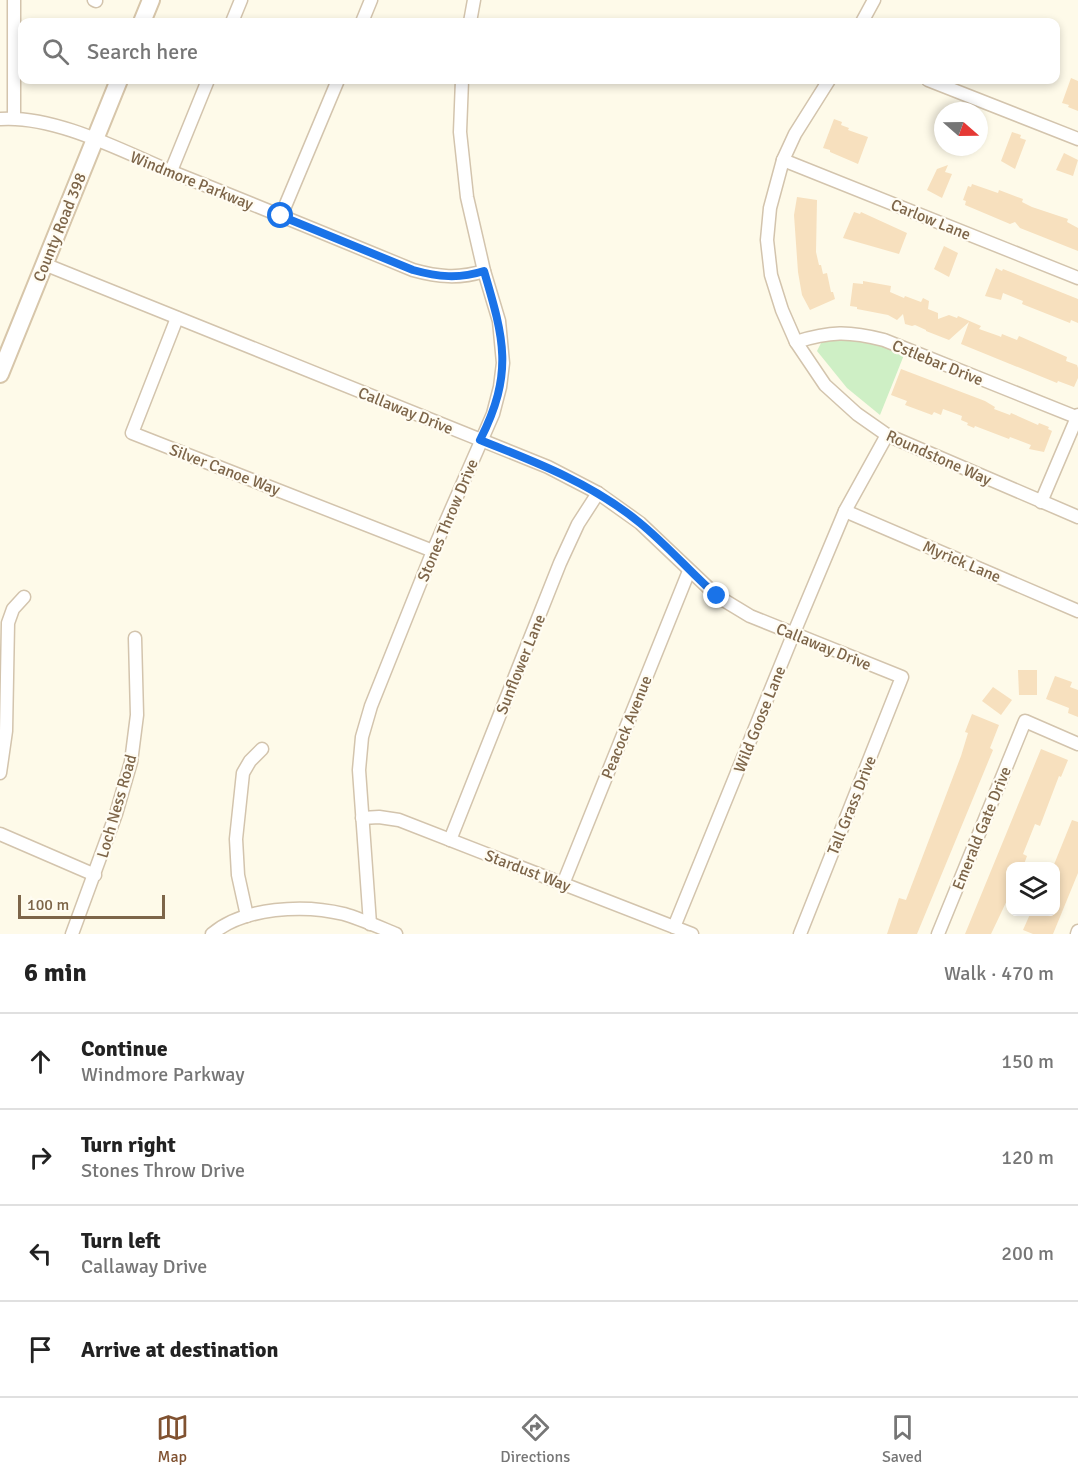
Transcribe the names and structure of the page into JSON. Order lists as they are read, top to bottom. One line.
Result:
{"streets":{"street":["Windmore Parkway","Carlow Lane","County Road 398","Cstlebar Drive","Callaway Drive","Roundstone Way","Silver Canoe Way","Stones Throw Drive","Myrick Lane","Sunflower Lane","Wild Goose Lane","Peacock Avenue","Tall Grass Drive","Loch Ness Road","Emerald Gate Drive","Stardust Way"]},"crossings":[["Windmore Parkway","County Road 398"],["Windmore Parkway","Stones Throw Drive"],["Carlow Lane","Roundstone Way"],["County Road 398","Callaway Drive"],["Cstlebar Drive","Roundstone Way"],["Callaway Drive","Silver Canoe Way"],["Callaway Drive","Stones Throw Drive"],["Callaway Drive","Sunflower Lane"],["Callaway Drive","Wild Goose Lane"],["Callaway Drive","Peacock Avenue"],["Callaway Drive","Tall Grass Drive"],["Roundstone Way","Wild Goose Lane"],["Silver Canoe Way","Stones Throw Drive"],["Stones Throw Drive","Stardust Way"],["Myrick Lane","Wild Goose Lane"],["Sunflower Lane","Stardust Way"],["Wild Goose Lane","Stardust Way"],["Peacock Avenue","Stardust Way"]],"scale_bar":"100 m","north":"right","page":{"search":"Search here","scale":"100 m","heading":["6 min","Walk · 470 m"],"list":[["Continue","Windmore Parkway","150 m"],["Turn right","Stones Throw Drive","120 m"],["Turn left","Callaway Drive","200 m"],"Arrive at destination"],"nav":["Map","Directions","Saved"]}}
